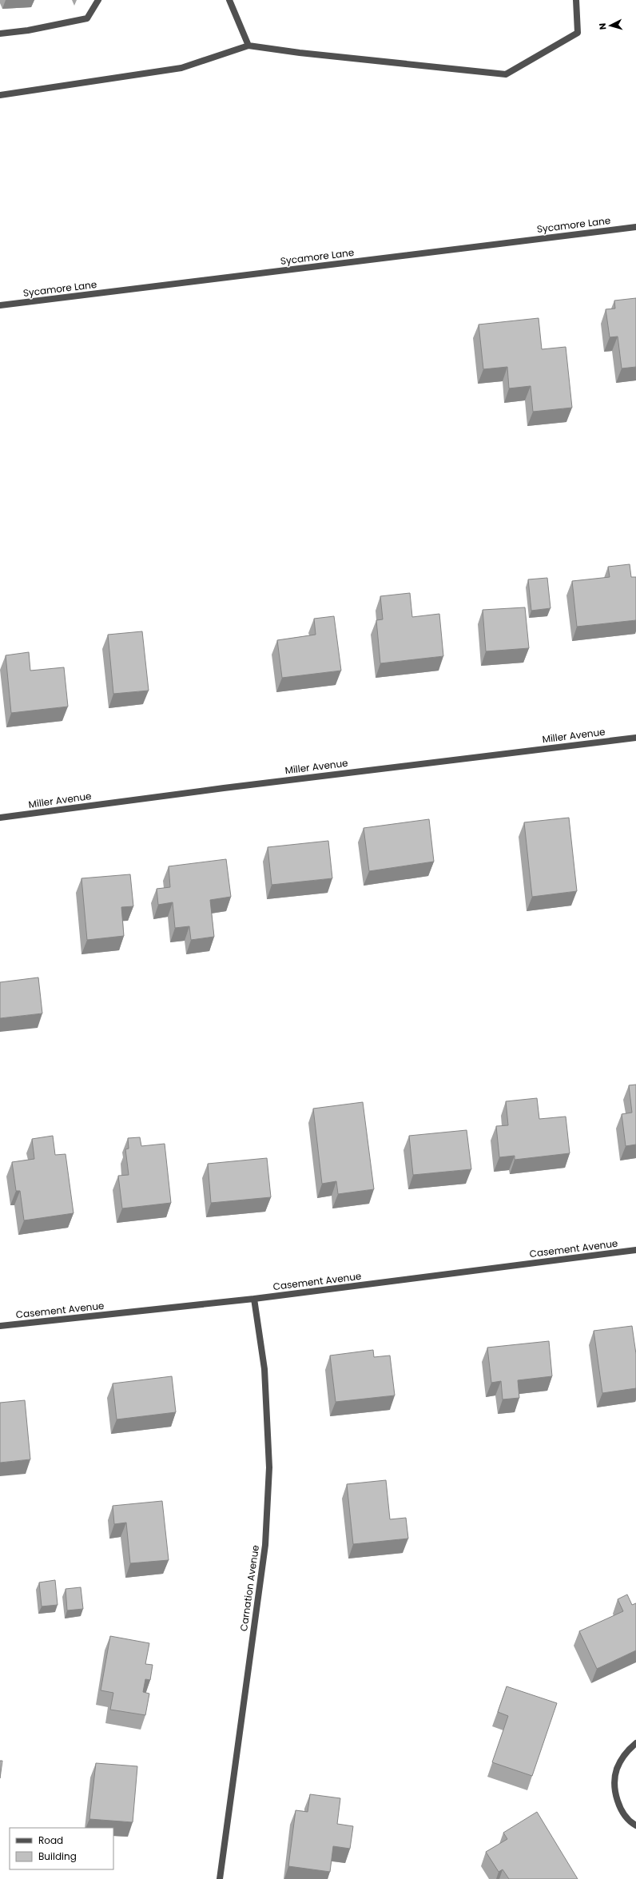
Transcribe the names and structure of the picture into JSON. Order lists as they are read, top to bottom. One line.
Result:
{"streets":{"street":["Sycamore Lane","Miller Avenue","Casement Avenue","Carnation Avenue"]},"crossings":[["Casement Avenue","Carnation Avenue"]],"legend":["Road","Building"],"north":"left"}
